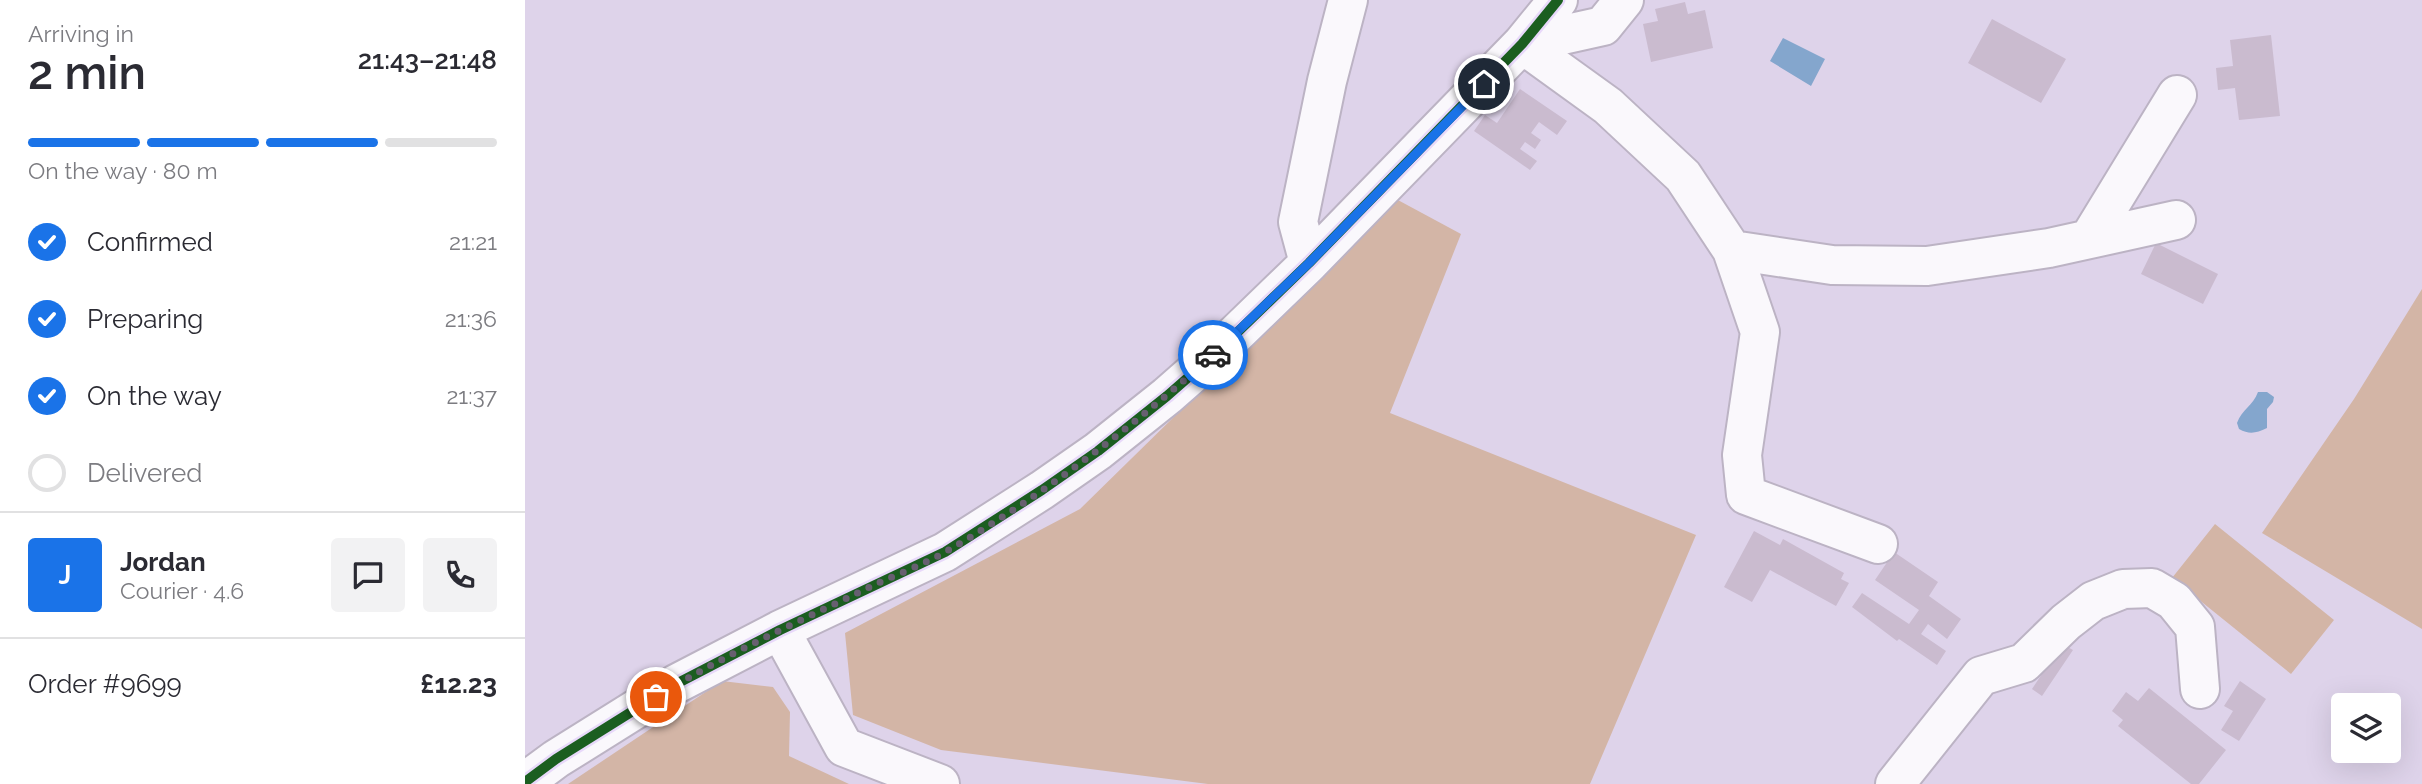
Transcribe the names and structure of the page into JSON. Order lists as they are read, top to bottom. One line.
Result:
{"page":{"heading":["2 min","Arriving in","21:43–21:48"],"panel":["Jordan","Courier · 4.6","Order #9699","£12.23"],"bar":"On the way · 80 m","list":[["Confirmed","21:21"],["Preparing","21:36"],["On the way","21:37"],"Delivered"],"round":"J"}}
